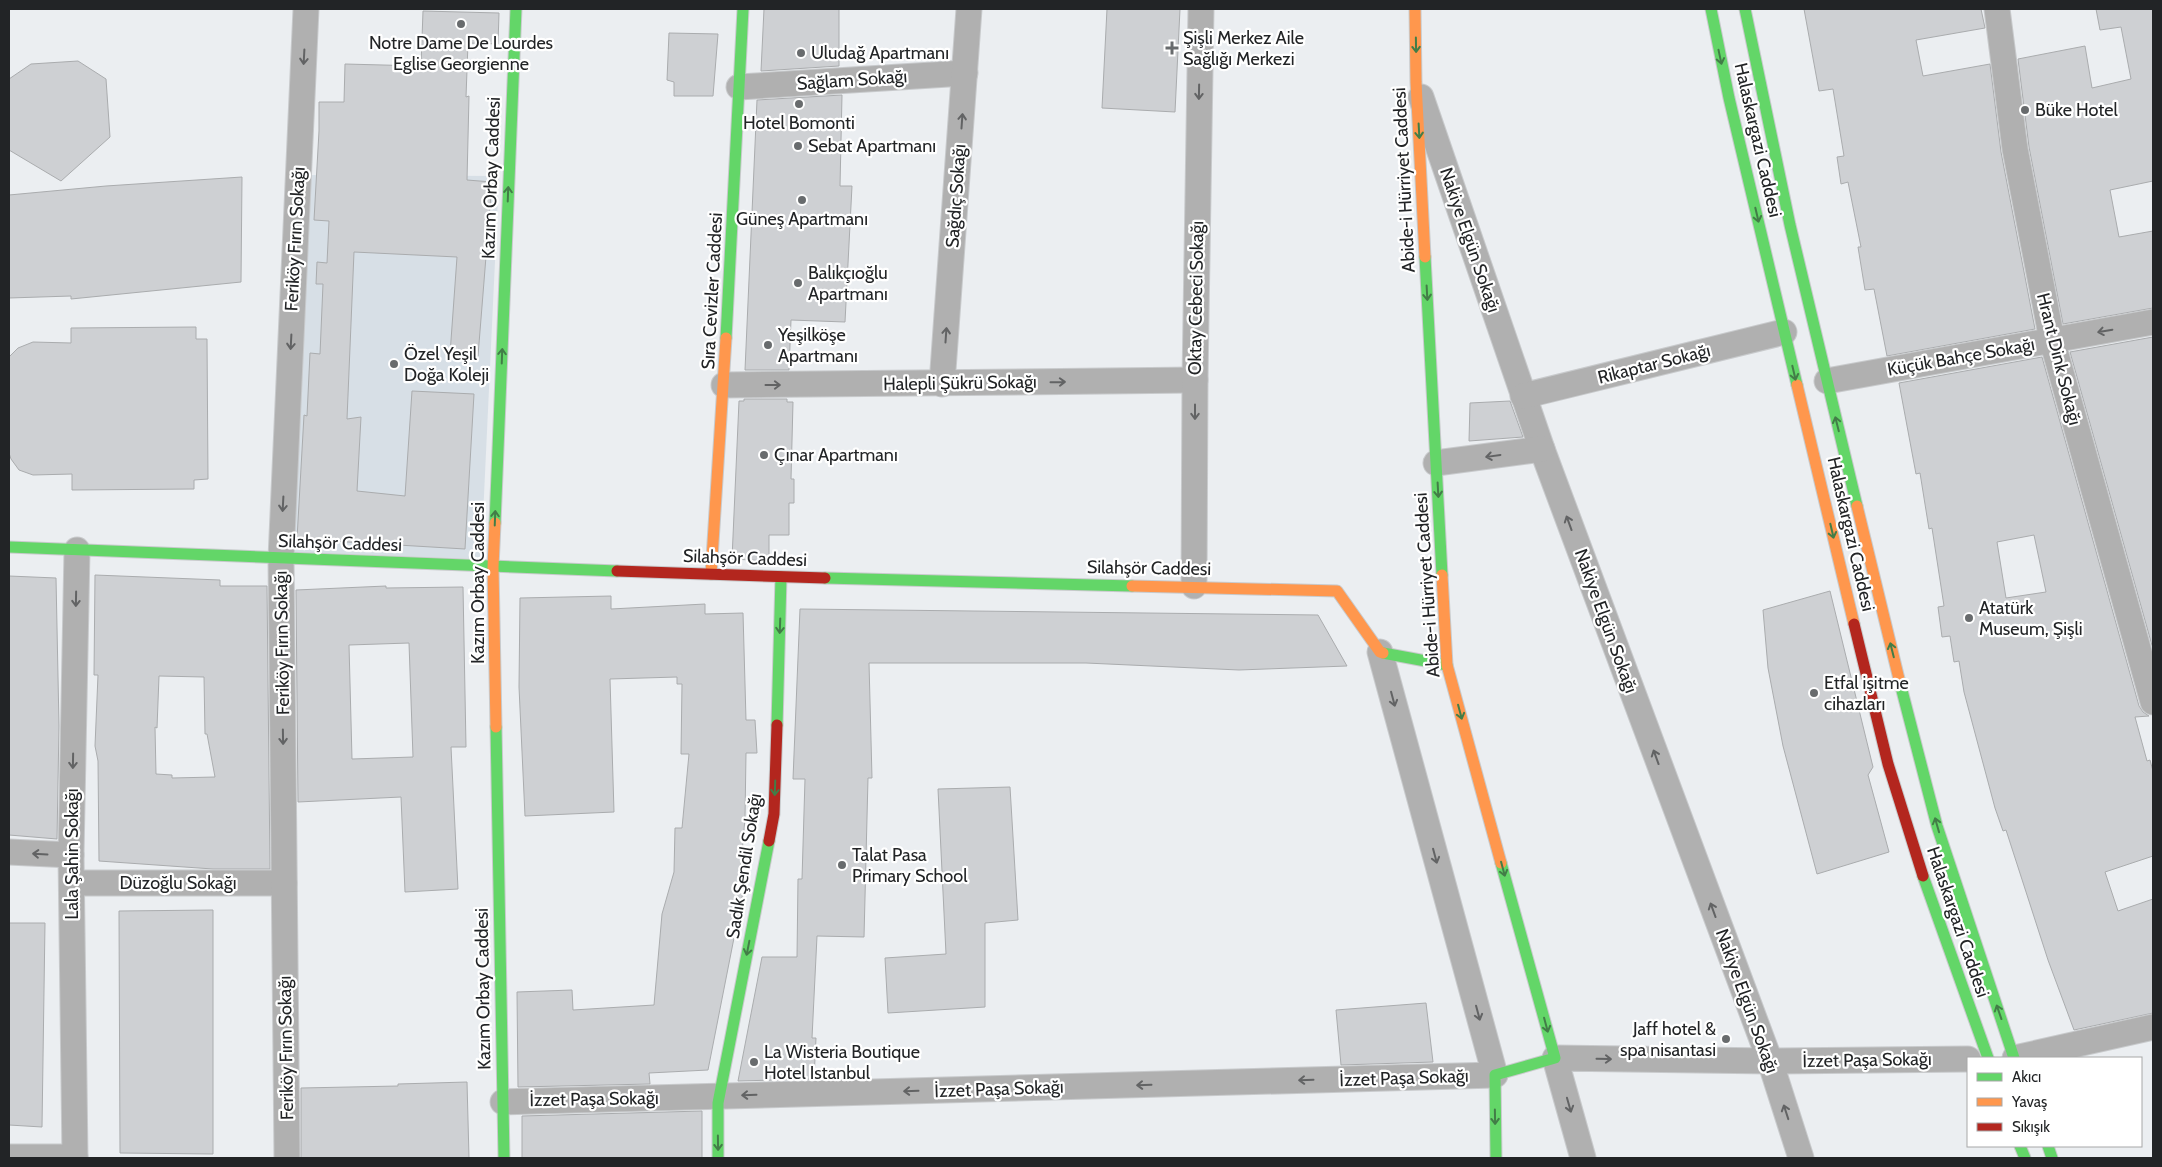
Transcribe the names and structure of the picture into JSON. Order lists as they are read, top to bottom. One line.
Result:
{"streets":{"street":["Sağlam Sokağı","Halaskargazi Caddesi","Kazım Orbay Caddesi","Abide-i Hürriyet Caddesi","Sağdıç Sokağı","Feriköy Fırın Sokağı","Nakiye Elgün Sokağı","Sıra Cevizler Caddesi","Oktay Cebeci Sokağı","Küçük Bahçe Sokağı","Hrant Dink Sokağı","Rikaptar Sokağı","Halepli Şükrü Sokağı","Silahşör Caddesi","Lala Şahin Sokağı","Sadık Şendil Sokağı","Düzoğlu Sokağı","İzzet Paşa Sokağı"]},"crossings":[["Sağlam Sokağı","Sağdıç Sokağı"],["Sağlam Sokağı","Sıra Cevizler Caddesi"],["Halaskargazi Caddesi","Küçük Bahçe Sokağı"],["Halaskargazi Caddesi","Rikaptar Sokağı"],["Kazım Orbay Caddesi","Silahşör Caddesi"],["Kazım Orbay Caddesi","İzzet Paşa Sokağı"],["Abide-i Hürriyet Caddesi","Nakiye Elgün Sokağı"],["Abide-i Hürriyet Caddesi","İzzet Paşa Sokağı"],["Sağdıç Sokağı","Halepli Şükrü Sokağı"],["Feriköy Fırın Sokağı","Silahşör Caddesi"],["Feriköy Fırın Sokağı","Düzoğlu Sokağı"],["Nakiye Elgün Sokağı","Rikaptar Sokağı"],["Nakiye Elgün Sokağı","İzzet Paşa Sokağı"],["Sıra Cevizler Caddesi","Halepli Şükrü Sokağı"],["Sıra Cevizler Caddesi","Silahşör Caddesi"],["Oktay Cebeci Sokağı","Halepli Şükrü Sokağı"],["Oktay Cebeci Sokağı","Silahşör Caddesi"],["Küçük Bahçe Sokağı","Hrant Dink Sokağı"],["Silahşör Caddesi","Lala Şahin Sokağı"],["Silahşör Caddesi","Sadık Şendil Sokağı"],["Lala Şahin Sokağı","Düzoğlu Sokağı"],["Sadık Şendil Sokağı","İzzet Paşa Sokağı"]],"one_way":["Kazım Orbay Caddesi","Sağdıç Sokağı","Feriköy Fırın Sokağı","Nakiye Elgün Sokağı","Oktay Cebeci Sokağı","Halepli Şükrü Sokağı","Lala Şahin Sokağı","Sadık Şendil Sokağı"],"places":{"other":["Notre Dame De Lourdes Eglise Georgienne","Uludağ Apartmanı","Hotel Bomonti","Büke Hotel","Sebat Apartmanı","Güneş Apartmanı","Balıkçıoğlu Apartmanı","Yeşilköşe Apartmanı","Özel Yeşil Doğa Koleji","Çınar Apartmanı","Atatürk Museum, Şişli","Etfal işitme cihazları","Talat Pasa Primary School","Jaff hotel & spa nisantasi","La Wisteria Boutique Hotel Istanbul"],"health":["Şişli Merkez Aile Sağlığı Merkezi"]},"legend":["Akıcı","Yavaş","Sıkışık"]}
